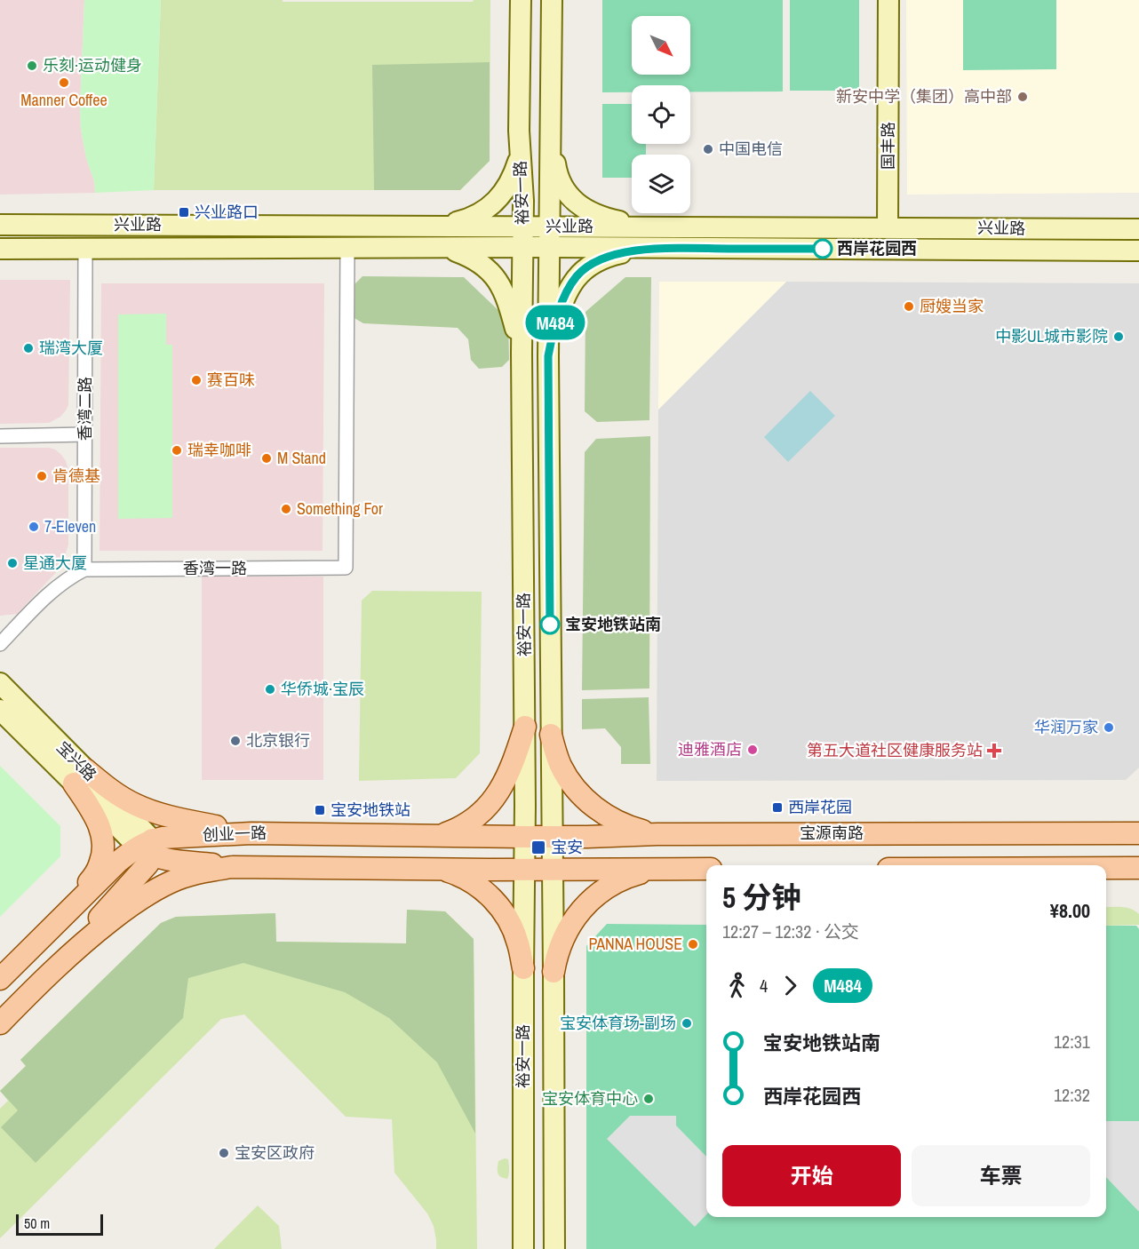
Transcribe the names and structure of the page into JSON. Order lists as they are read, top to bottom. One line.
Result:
{"streets":{"main road":["国丰路","裕安一路","兴业路","宝兴路","宝源南路","创业一路"],"street":["香湾二路","香湾一路"]},"crossings":[["国丰路","兴业路"],["裕安一路","兴业路"],["裕安一路","宝源南路"],["裕安一路","创业一路"],["兴业路","香湾二路"],["兴业路","香湾一路"],["香湾二路","香湾一路"],["宝兴路","创业一路"],["宝源南路","创业一路"]],"places":{"other":["乐刻·运动健身","Manner Coffee","新安中学（集团）高中部","中国电信","西岸花园西","厨嫂当家","中影UL城市影院","瑞湾大厦","赛百味","瑞幸咖啡","M Stand","肯德基","Something For","7-Eleven","星通大厦","宝安地铁站南","华侨城·宝辰","华润万家","北京银行","迪雅酒店","PANNA HOUSE","宝安体育场-副场","宝安体育中心","宝安区政府"],"transit":["兴业路口","西岸花园","宝安地铁站","宝安"],"health":["第五大道社区健康服务站"]},"lines":["bus line M484"],"scale_bar":"50 m","north":"bottom right","page":{"on_map":"M484","heading":["5 分钟","12:27 – 12:32 · 公交","¥8.00"],"legs":["4","M484"],"list":[{"name":"宝安地铁站南","value":"12:31"},{"name":"西岸花园西","value":"12:32"}],"buttons":["开始","车票"],"scale":"50 m"}}
